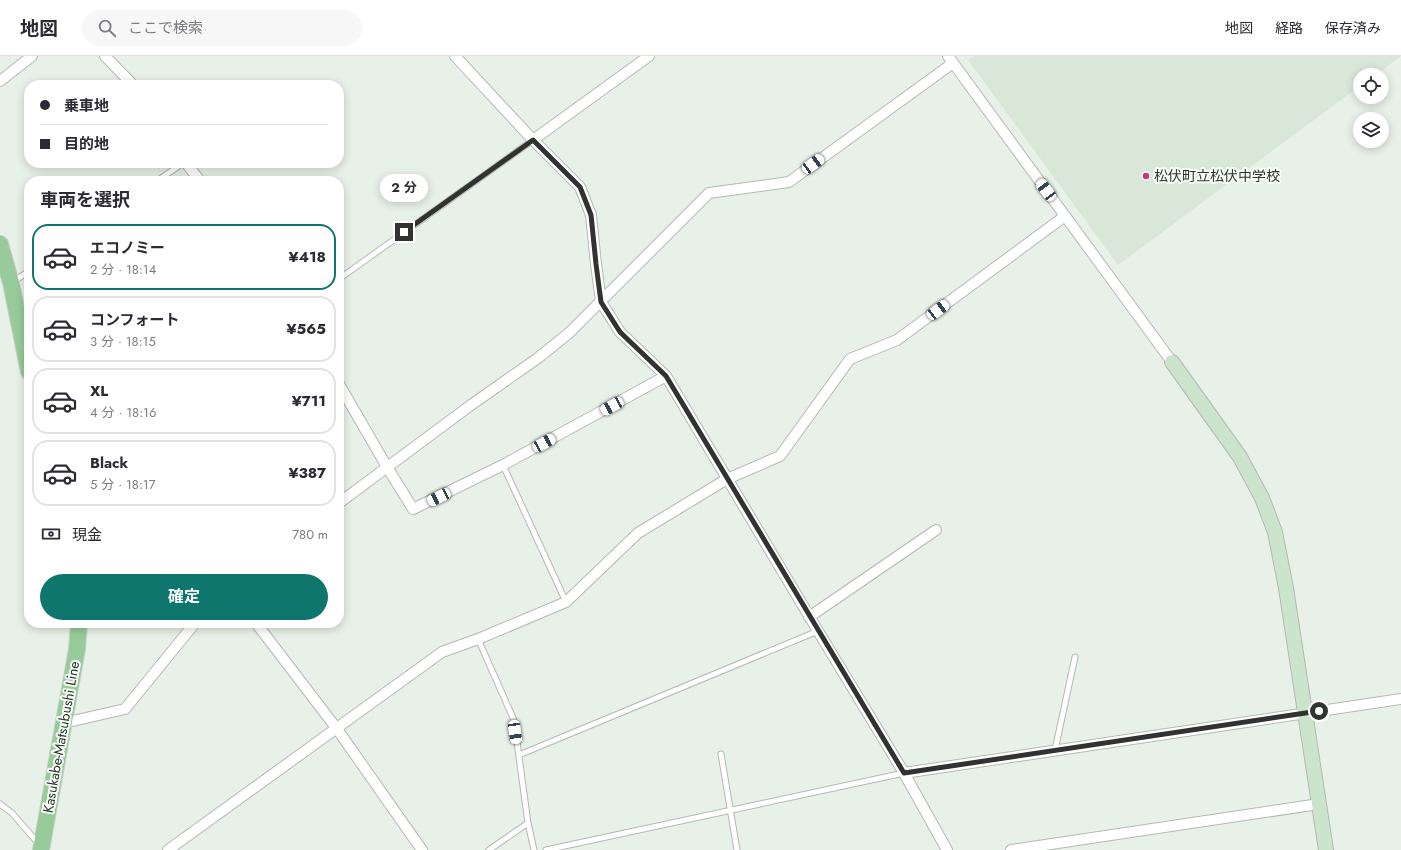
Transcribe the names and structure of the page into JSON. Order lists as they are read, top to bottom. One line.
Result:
{"streets":{"main road":["Kasukabe-Matsubushi Line"]},"places":["松伏町立松伏中学校"],"page":{"header":"地図","search":"ここで検索","nav":["地図","経路","保存済み"],"banner":["乗車地","目的地"],"bubble":"2 分","heading":"車両を選択","list":[{"name":"エコノミー","note":"2 分 · 18:14","value":"¥418"},{"name":"コンフォート","note":"3 分 · 18:15","value":"¥565"},{"name":"XL","note":"4 分 · 18:16","value":"¥711"},{"name":"Black","note":"5 分 · 18:17","value":"¥387"}],"pay":["現金","780 m"],"buttons":"確定"}}
